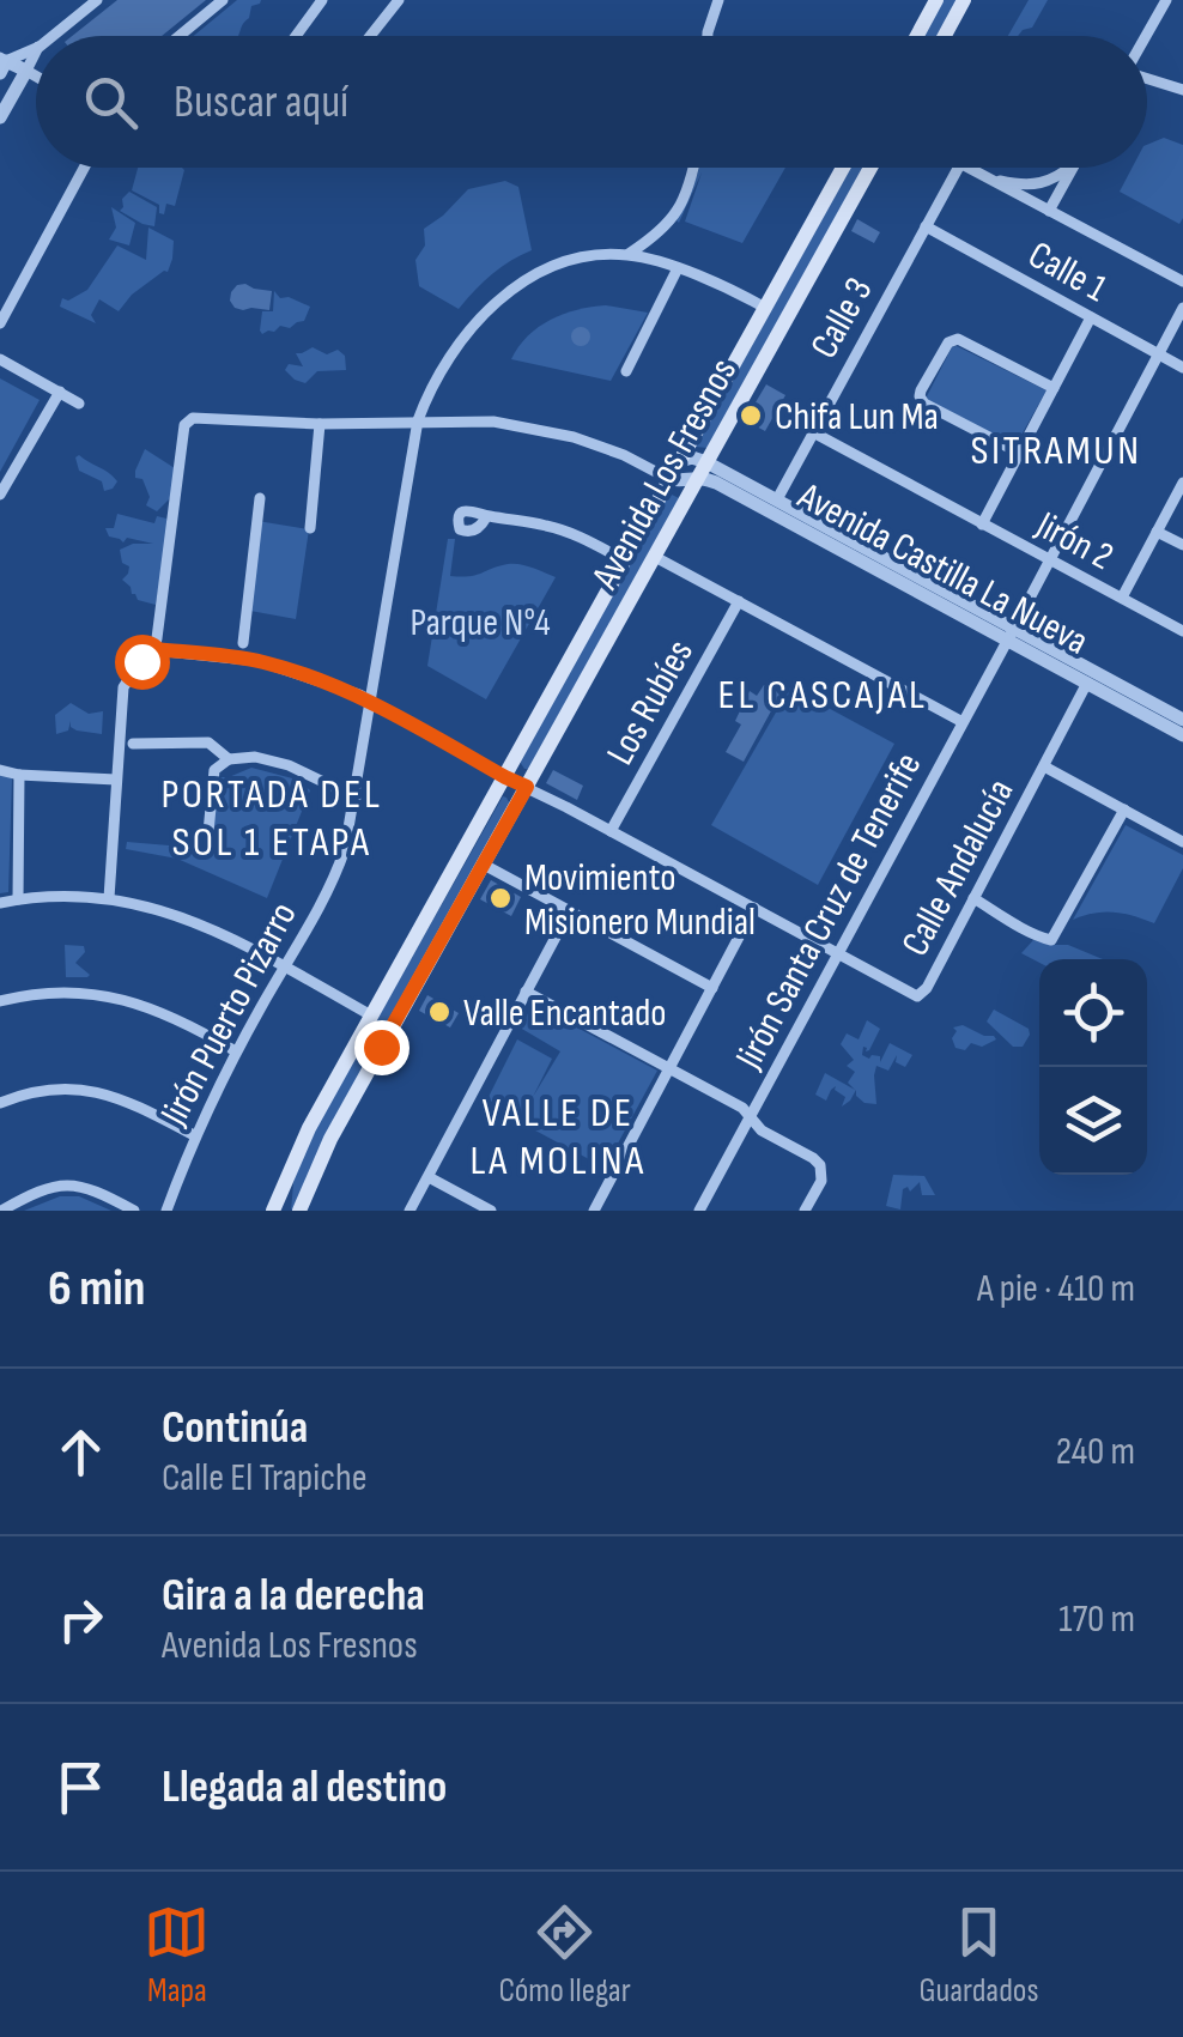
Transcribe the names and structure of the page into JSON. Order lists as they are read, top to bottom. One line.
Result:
{"streets":{"main road":["Avenida Los Fresnos"],"street":["Calle 1","Calle 3","Jirón 2","Avenida Castilla La Nueva","Los Rubíes","Calle Andalucía","Jirón Santa Cruz de Tenerife","Jirón Puerto Pizarro"]},"crossings":[["Calle 1","Calle 3"],["Calle 1","Jirón Santa Cruz de Tenerife"],["Calle 3","Jirón 2"],["Calle 3","Avenida Castilla La Nueva"],["Avenida Los Fresnos","Avenida Castilla La Nueva"],["Jirón 2","Jirón Santa Cruz de Tenerife"],["Avenida Castilla La Nueva","Calle Andalucía"],["Avenida Castilla La Nueva","Jirón Santa Cruz de Tenerife"],["Calle Andalucía","Jirón Santa Cruz de Tenerife"]],"districts":["SITRAMUN","EL CASCAJAL","PORTADA DEL SOL 1 ETAPA","VALLE DE LA MOLINA"],"parks":["Parque N°4"],"places":["Chifa Lun Ma","Movimiento Misionero Mundial","Valle Encantado"],"page":{"search":"Buscar aquí","heading":["6 min","A pie · 410 m"],"list":[["Continúa","Calle El Trapiche","240 m"],["Gira a la derecha","Avenida Los Fresnos","170 m"],"Llegada al destino"],"nav":["Mapa","Cómo llegar","Guardados"]}}
